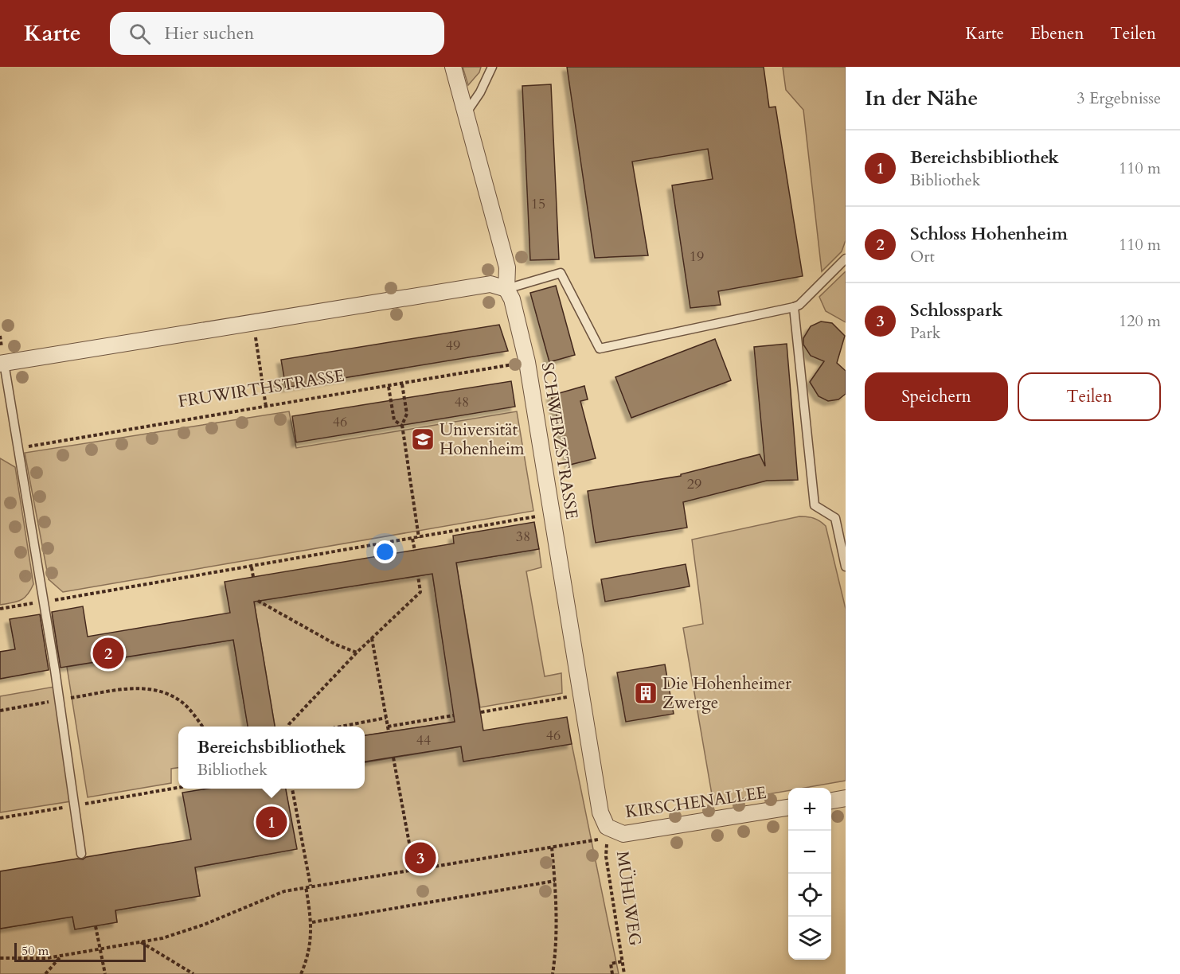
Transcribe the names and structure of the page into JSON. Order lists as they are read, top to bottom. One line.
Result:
{"streets":{"street":["SCHWERZSTRASSE","KIRSCHENALLEE"],"path":["FRUWIRTHSTRASSE","MÜHLWEG"]},"crossings":[["FRUWIRTHSTRASSE","SCHWERZSTRASSE"],["SCHWERZSTRASSE","KIRSCHENALLEE"],["SCHWERZSTRASSE","MÜHLWEG"],["KIRSCHENALLEE","MÜHLWEG"]],"places":{"school or university":["Universität Hohenheim"],"building":["Die Hohenheimer Zwerge"]},"house_numbers":["15","19","49","48","46","29","38","46","44"],"scale_bar":"50 m","page":{"header":"Karte","search":"Hier suchen","nav":["Karte","Ebenen","Teilen"],"heading":["In der Nähe","3 Ergebnisse"],"list":[{"mark":"1","name":"Bereichsbibliothek","note":"Bibliothek","value":"110 m"},{"mark":"2","name":"Schloss Hohenheim","note":"Ort","value":"110 m"},{"mark":"3","name":"Schlosspark","note":"Park","value":"120 m"}],"buttons":["Speichern","Teilen"],"pins":["2","1","3"],"popup":["Bereichsbibliothek","Bibliothek"],"map_buttons":["+","−"],"scale":"50 m"}}
